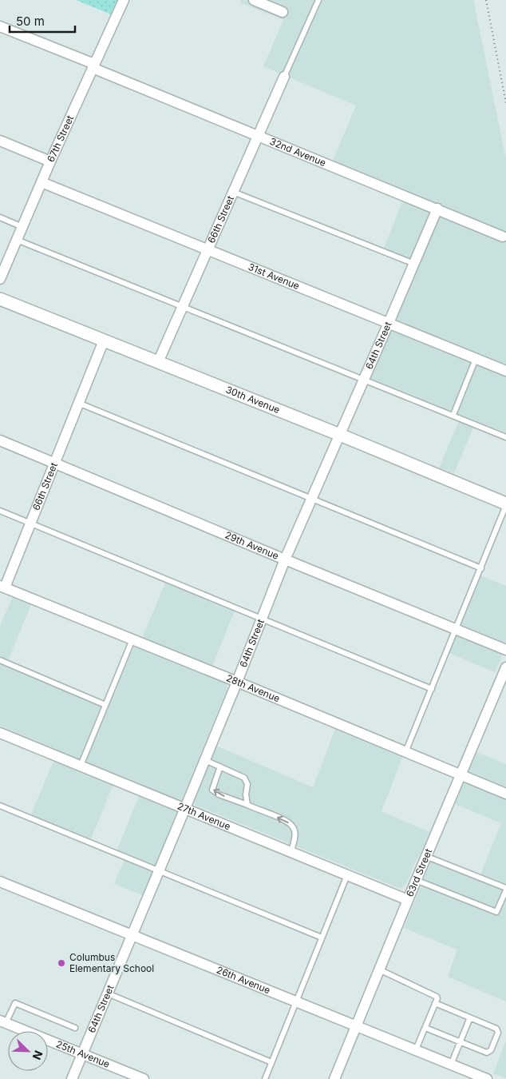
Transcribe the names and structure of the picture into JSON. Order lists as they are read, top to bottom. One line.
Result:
{"streets":{"street":["67th Street","32nd Avenue","66th Street","31st Avenue","64th Street","30th Avenue","29th Avenue","28th Avenue","27th Avenue","63rd Street","26th Avenue","25th Avenue"]},"crossings":[["67th Street","32nd Avenue"],["67th Street","31st Avenue"],["32nd Avenue","66th Street"],["32nd Avenue","64th Street"],["66th Street","31st Avenue"],["66th Street","30th Avenue"],["66th Street","29th Avenue"],["66th Street","28th Avenue"],["31st Avenue","64th Street"],["64th Street","30th Avenue"],["64th Street","29th Avenue"],["64th Street","28th Avenue"],["64th Street","27th Avenue"],["64th Street","26th Avenue"],["64th Street","25th Avenue"],["28th Avenue","63rd Street"],["27th Avenue","63rd Street"],["63rd Street","26th Avenue"]],"places":["Columbus Elementary School"],"scale_bar":"50 m","north":"bottom right"}
